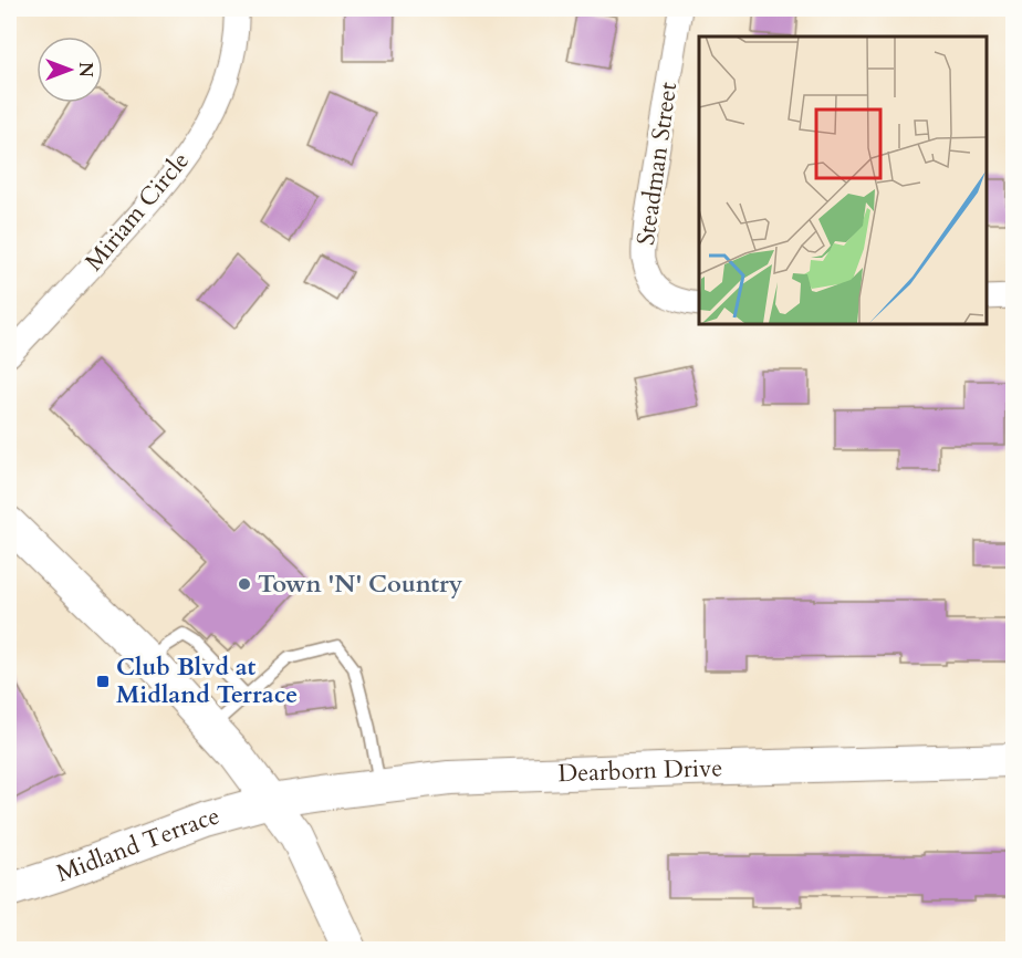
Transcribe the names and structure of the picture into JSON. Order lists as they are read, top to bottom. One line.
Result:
{"streets":{"street":["Steadman Street","Miriam Circle","Dearborn Drive","Midland Terrace"]},"crossings":[["Dearborn Drive","Midland Terrace"]],"places":{"other":["Town 'N' Country"],"transit":["Club Blvd at Midland Terrace"]},"north":"right"}
